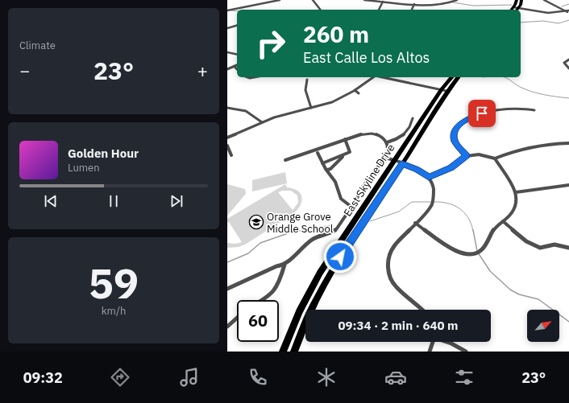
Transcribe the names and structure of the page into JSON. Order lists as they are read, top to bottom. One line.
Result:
{"streets":{"main road":["East Skyline Drive"]},"places":{"school or university":["Orange Grove Middle School"]},"north":"top right","page":{"tile":["Climate",["59","km/h"]],"turn":["260 m","East Calle Los Altos"],"heat":["−","23°","+"],"song":["Golden Hour","Lumen"],"limit":"60","trip":"09:34 · 2 min · 640 m","tabs":["09:32","23°"]}}
